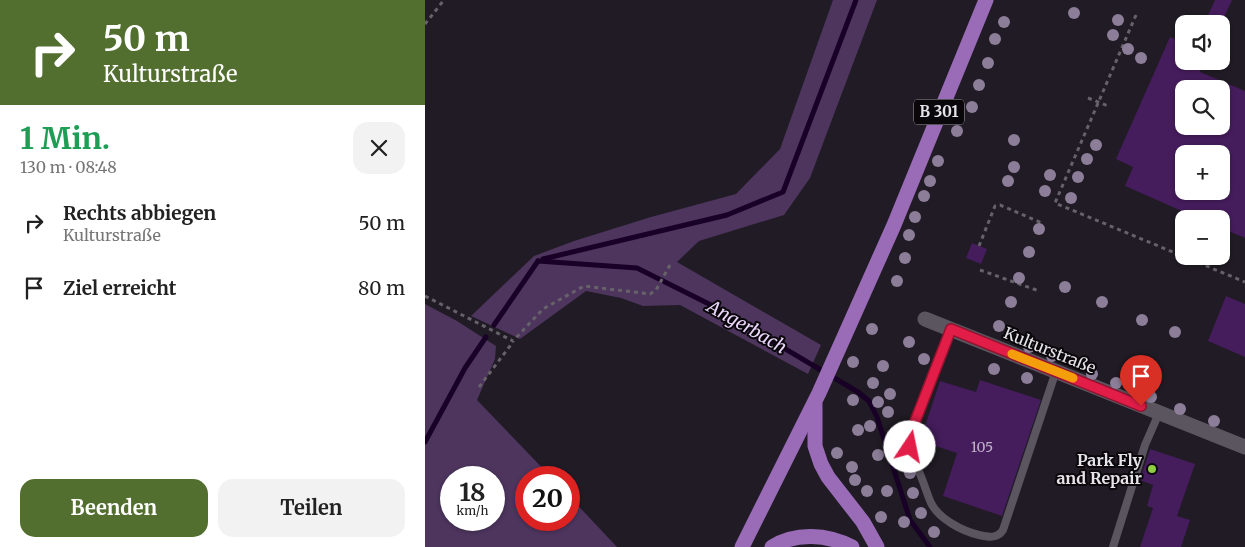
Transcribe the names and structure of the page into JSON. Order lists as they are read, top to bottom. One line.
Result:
{"streets":{"main road":["B 301"],"street":["Kulturstraße"]},"water":["Angerbach"],"places":["Park Fly and Repair"],"house_numbers":["105"],"page":{"turn":["50 m","Kulturstraße"],"map_buttons":["+","−"],"heading":["1 Min.","130 m · 08:48"],"list":[{"name":"Rechts abbiegen","note":"Kulturstraße","value":"50 m"},{"name":"Ziel erreicht","value":"80 m"}],"speed":"18 km/h","limit":"20","buttons":["Beenden","Teilen"]}}
